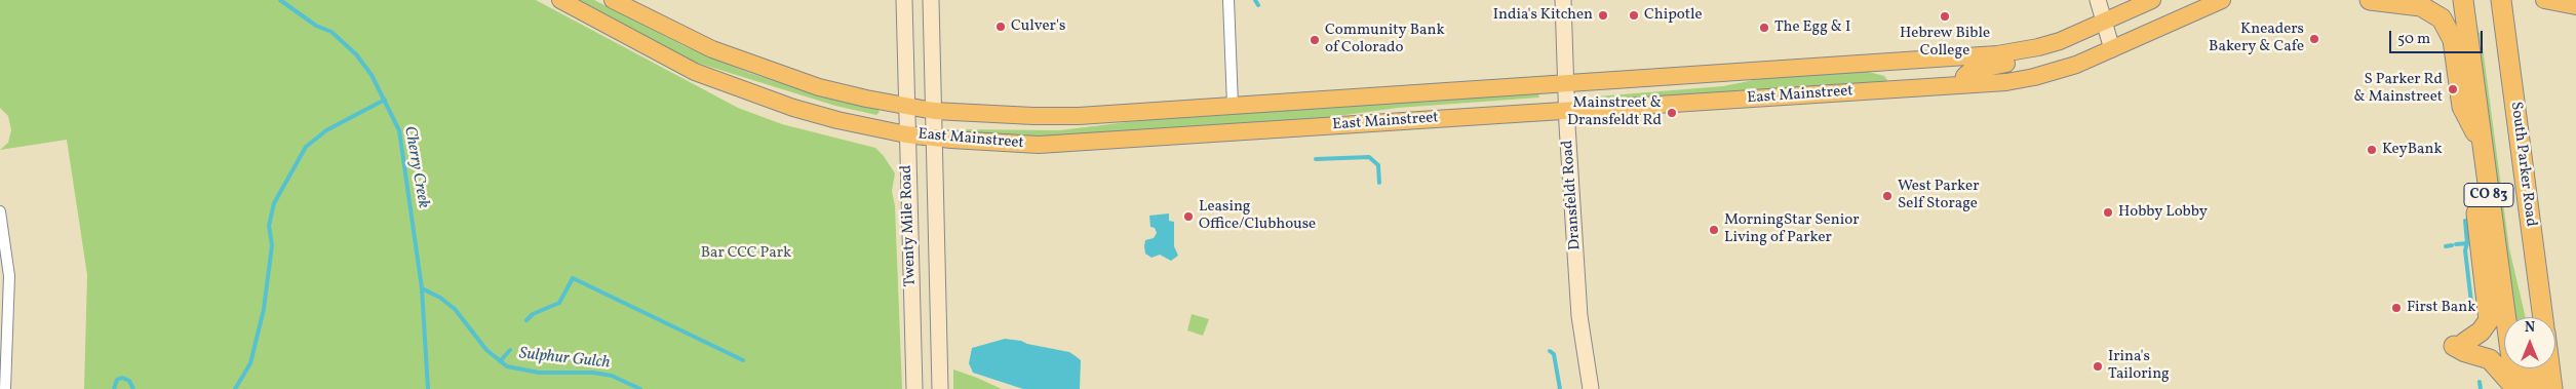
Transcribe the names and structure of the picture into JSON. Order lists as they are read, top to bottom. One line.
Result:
{"streets":{"highway":["South Parker Road","CO 83"],"main road":["East Mainstreet","Dransfeldt Road","Twenty Mile Road"]},"crossings":[["East Mainstreet","Dransfeldt Road"],["East Mainstreet","Twenty Mile Road"]],"water":["Cherry Creek","Sulphur Gulch"],"parks":["Bar CCC Park"],"places":["India's Kitchen","Chipotle","Hebrew Bible College","Culver's","The Egg & I","Kneaders Bakery & Cafe","Community Bank of Colorado","S Parker Rd & Mainstreet","Mainstreet & Dransfeldt Rd","KeyBank","West Parker Self Storage","Hobby Lobby","Leasing Office/Clubhouse","MorningStar Senior Living of Parker","First Bank","Irina's Tailoring"],"scale_bar":"50 m","north":"top"}
